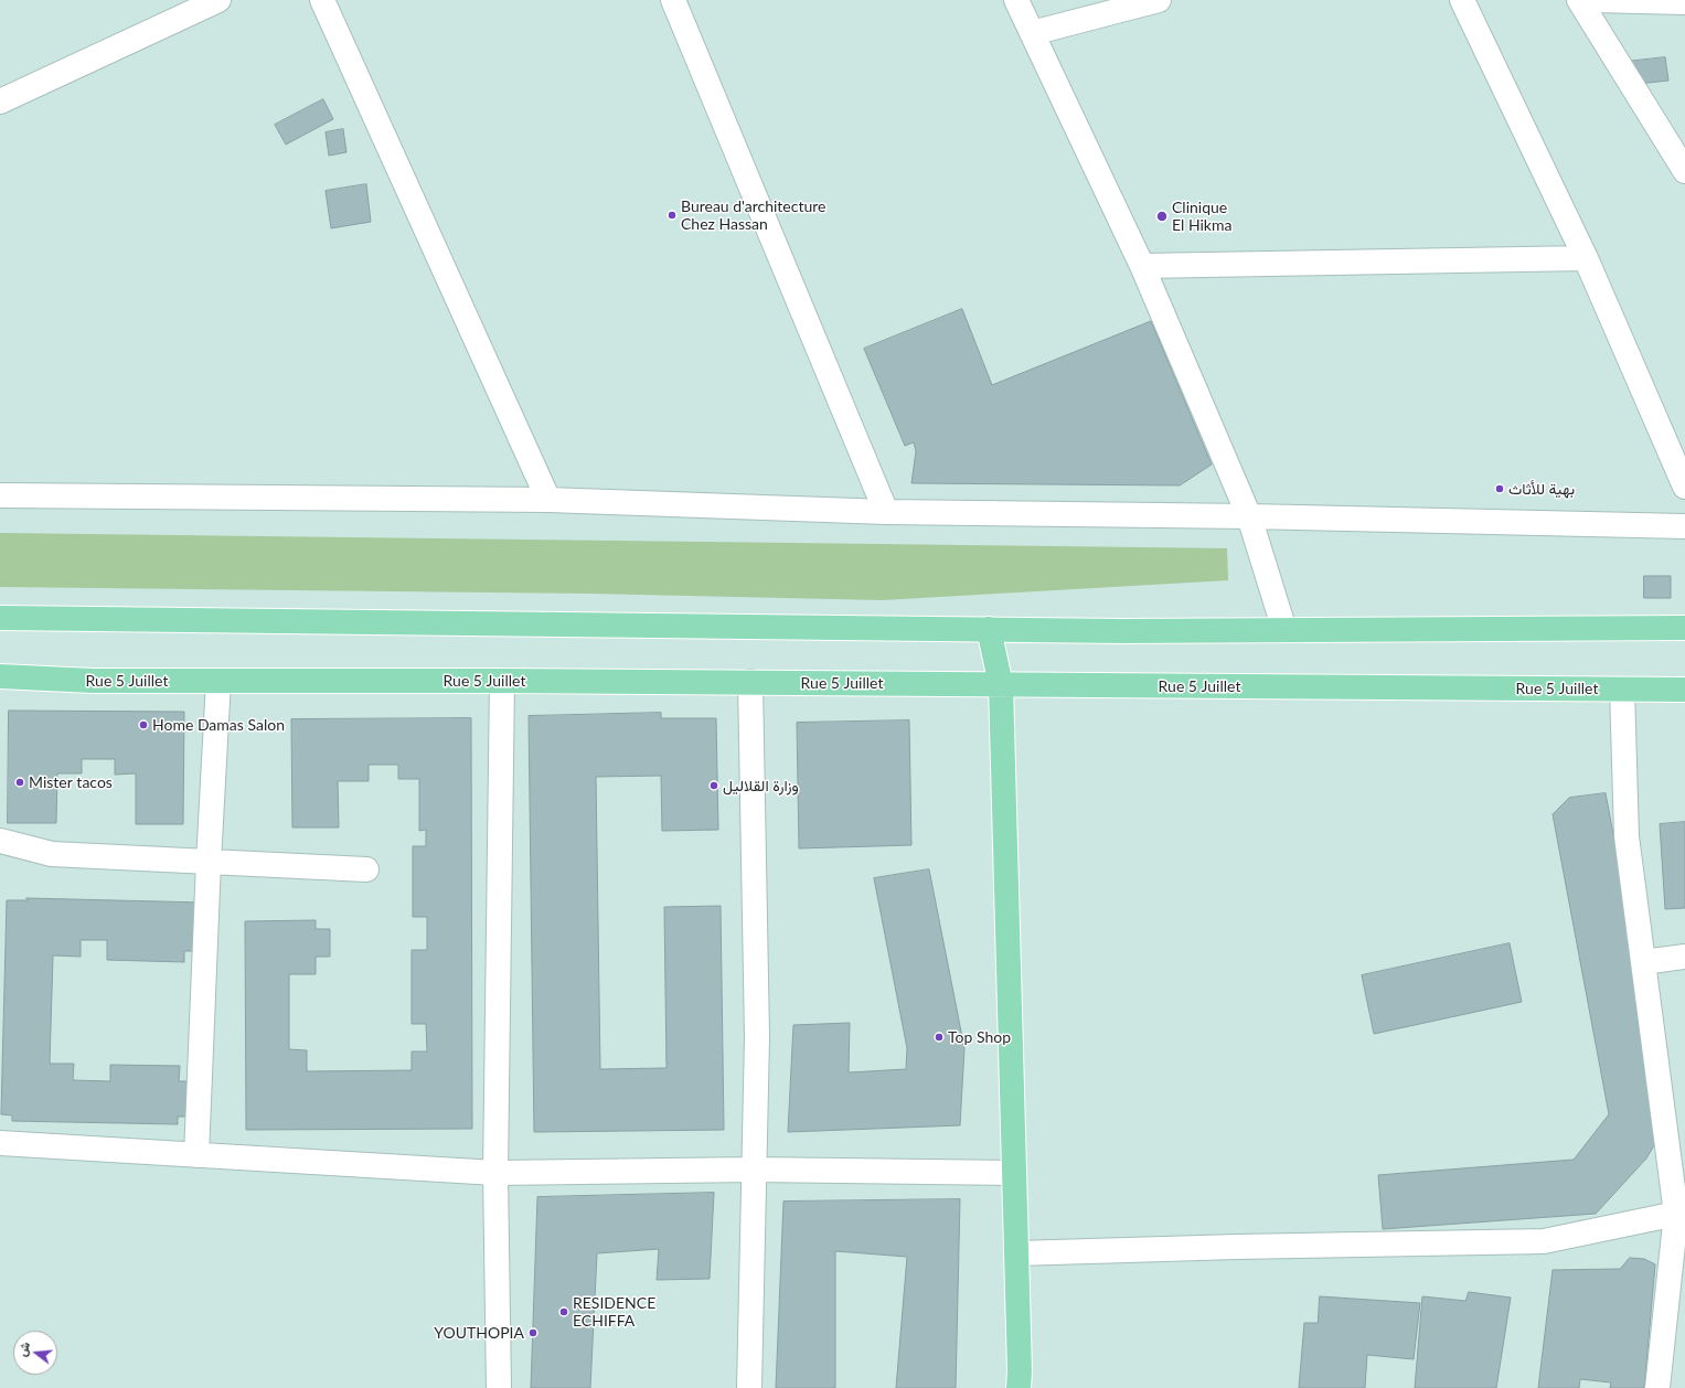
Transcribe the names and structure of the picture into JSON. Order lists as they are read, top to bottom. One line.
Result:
{"streets":{"main road":["Rue 5 Juillet"]},"places":["Bureau d'architecture Chez Hassan","Clinique El Hikma","بهية للأثاث","Home Damas Salon","Mister tacos","وزارة القلاليل","Top Shop","RESIDENCE ECHIFFA","YOUTHOPIA"],"north":"left"}
